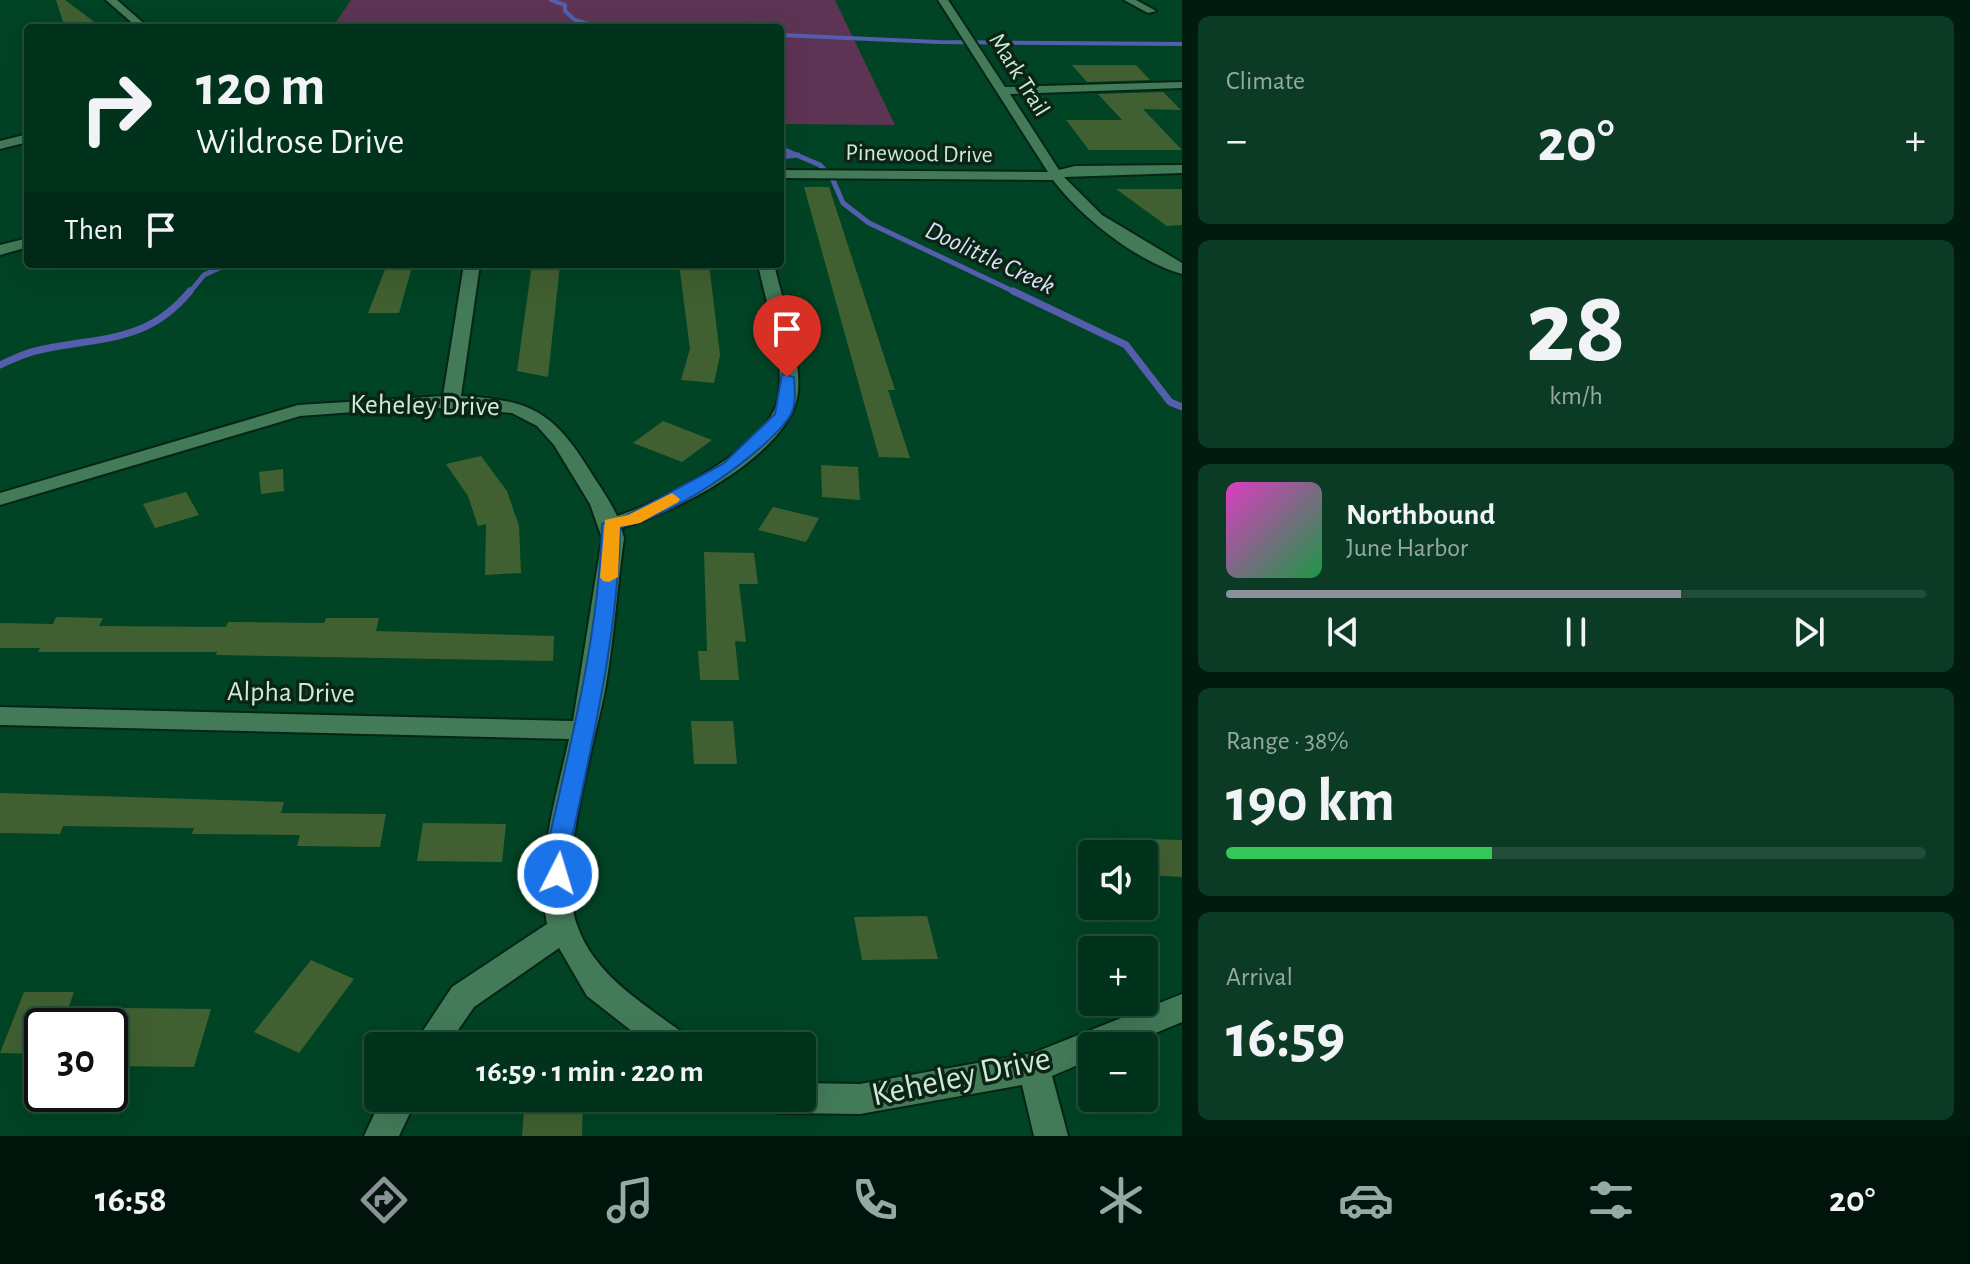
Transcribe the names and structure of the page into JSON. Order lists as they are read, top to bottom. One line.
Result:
{"streets":{"street":["Mark Trail","Pinewood Drive","Keheley Drive","Alpha Drive"]},"crossings":[["Mark Trail","Pinewood Drive"]],"water":["Doolittle Creek"],"page":{"tile":["Climate",["28","km/h"],["Range · 38%","190 km"],["Arrival","16:59"]],"turn":["120 m","Wildrose Drive"],"heat":["−","20°","+"],"then":"Then","song":["Northbound","June Harbor"],"map_buttons":["+","−"],"limit":"30","trip":"16:59 · 1 min · 220 m","tabs":["16:58","20°"]}}
